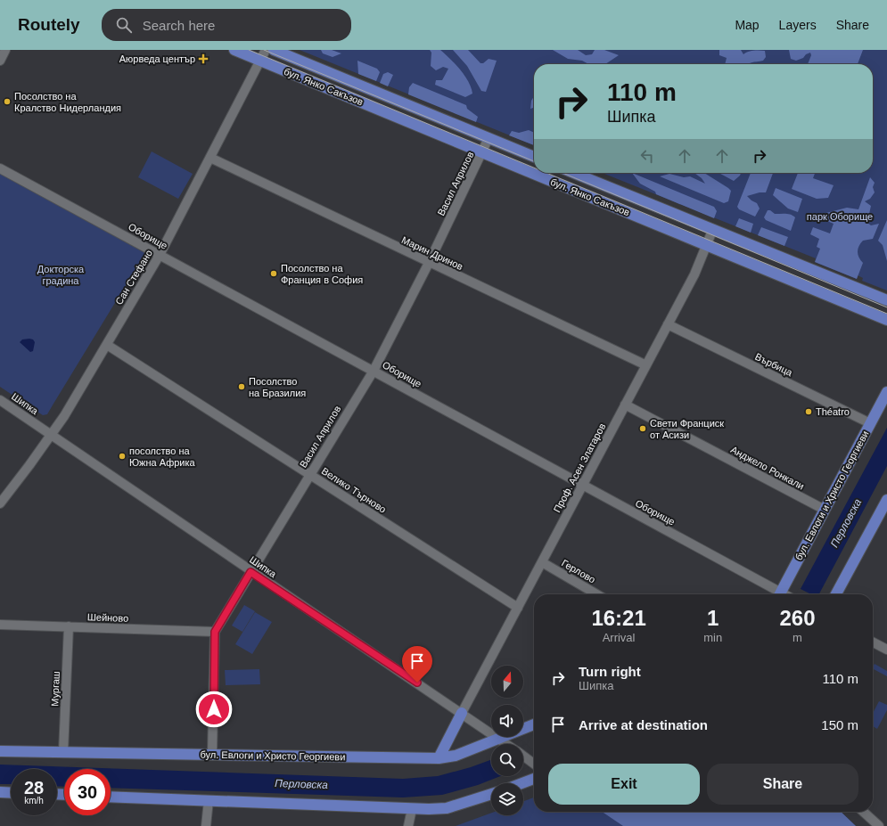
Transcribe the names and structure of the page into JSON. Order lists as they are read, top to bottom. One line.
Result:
{"streets":{"main road":["бул. Янко Сакъзов","бул. Евлоги и Христо Георгиеви"],"street":["Васил Априлов","Оборище","Марин Дринов","Сан Стефано","Върбица","Шипка","Проф. Асен Златаров","Анджело Ронкали","Велико Търново","Герлово","Шейново","Мургаш"]},"crossings":[["бул. Янко Сакъзов","Васил Априлов"],["бул. Янко Сакъзов","Сан Стефано"],["бул. Янко Сакъзов","Проф. Асен Златаров"],["Васил Априлов","Оборище"],["Васил Априлов","Марин Дринов"],["Васил Априлов","Шипка"],["Васил Априлов","Велико Търново"],["Васил Априлов","бул. Евлоги и Христо Георгиеви"],["Васил Априлов","Шейново"],["Оборище","Сан Стефано"],["Оборище","Проф. Асен Златаров"],["Марин Дринов","Сан Стефано"],["Марин Дринов","Проф. Асен Златаров"],["Сан Стефано","Шипка"],["Сан Стефано","Велико Търново"],["Върбица","Проф. Асен Златаров"],["Върбица","бул. Евлоги и Христо Георгиеви"],["Шипка","Проф. Асен Златаров"],["Шипка","бул. Евлоги и Христо Георгиеви"],["Проф. Асен Златаров","Анджело Ронкали"],["Проф. Асен Златаров","Велико Търново"],["Проф. Асен Златаров","Герлово"],["Анджело Ронкали","бул. Евлоги и Христо Георгиеви"],["бул. Евлоги и Христо Георгиеви","Мургаш"],["Шейново","Мургаш"]],"water":["Перловска"],"parks":["парк Оборище","Докторска градина"],"places":{"health":["Аюрведа център"],"other":["Посолство на Кралство Нидерландия","Посолство на Франция в София","Посолство на Бразилия","Théatro","Свети Франциск от Асизи","посолство на Южна Африка"]},"north":"top","page":{"header":"Routely","search":"Search here","nav":["Map","Layers","Share"],"turn":["110 m","Шипка"],"eta":["16:21","Arrival","1","min","260","m"],"list":[{"name":"Turn right","note":"Шипка","value":"110 m"},{"name":"Arrive at destination","value":"150 m"}],"buttons":["Exit","Share"],"speed":"28 km/h","limit":"30"}}
